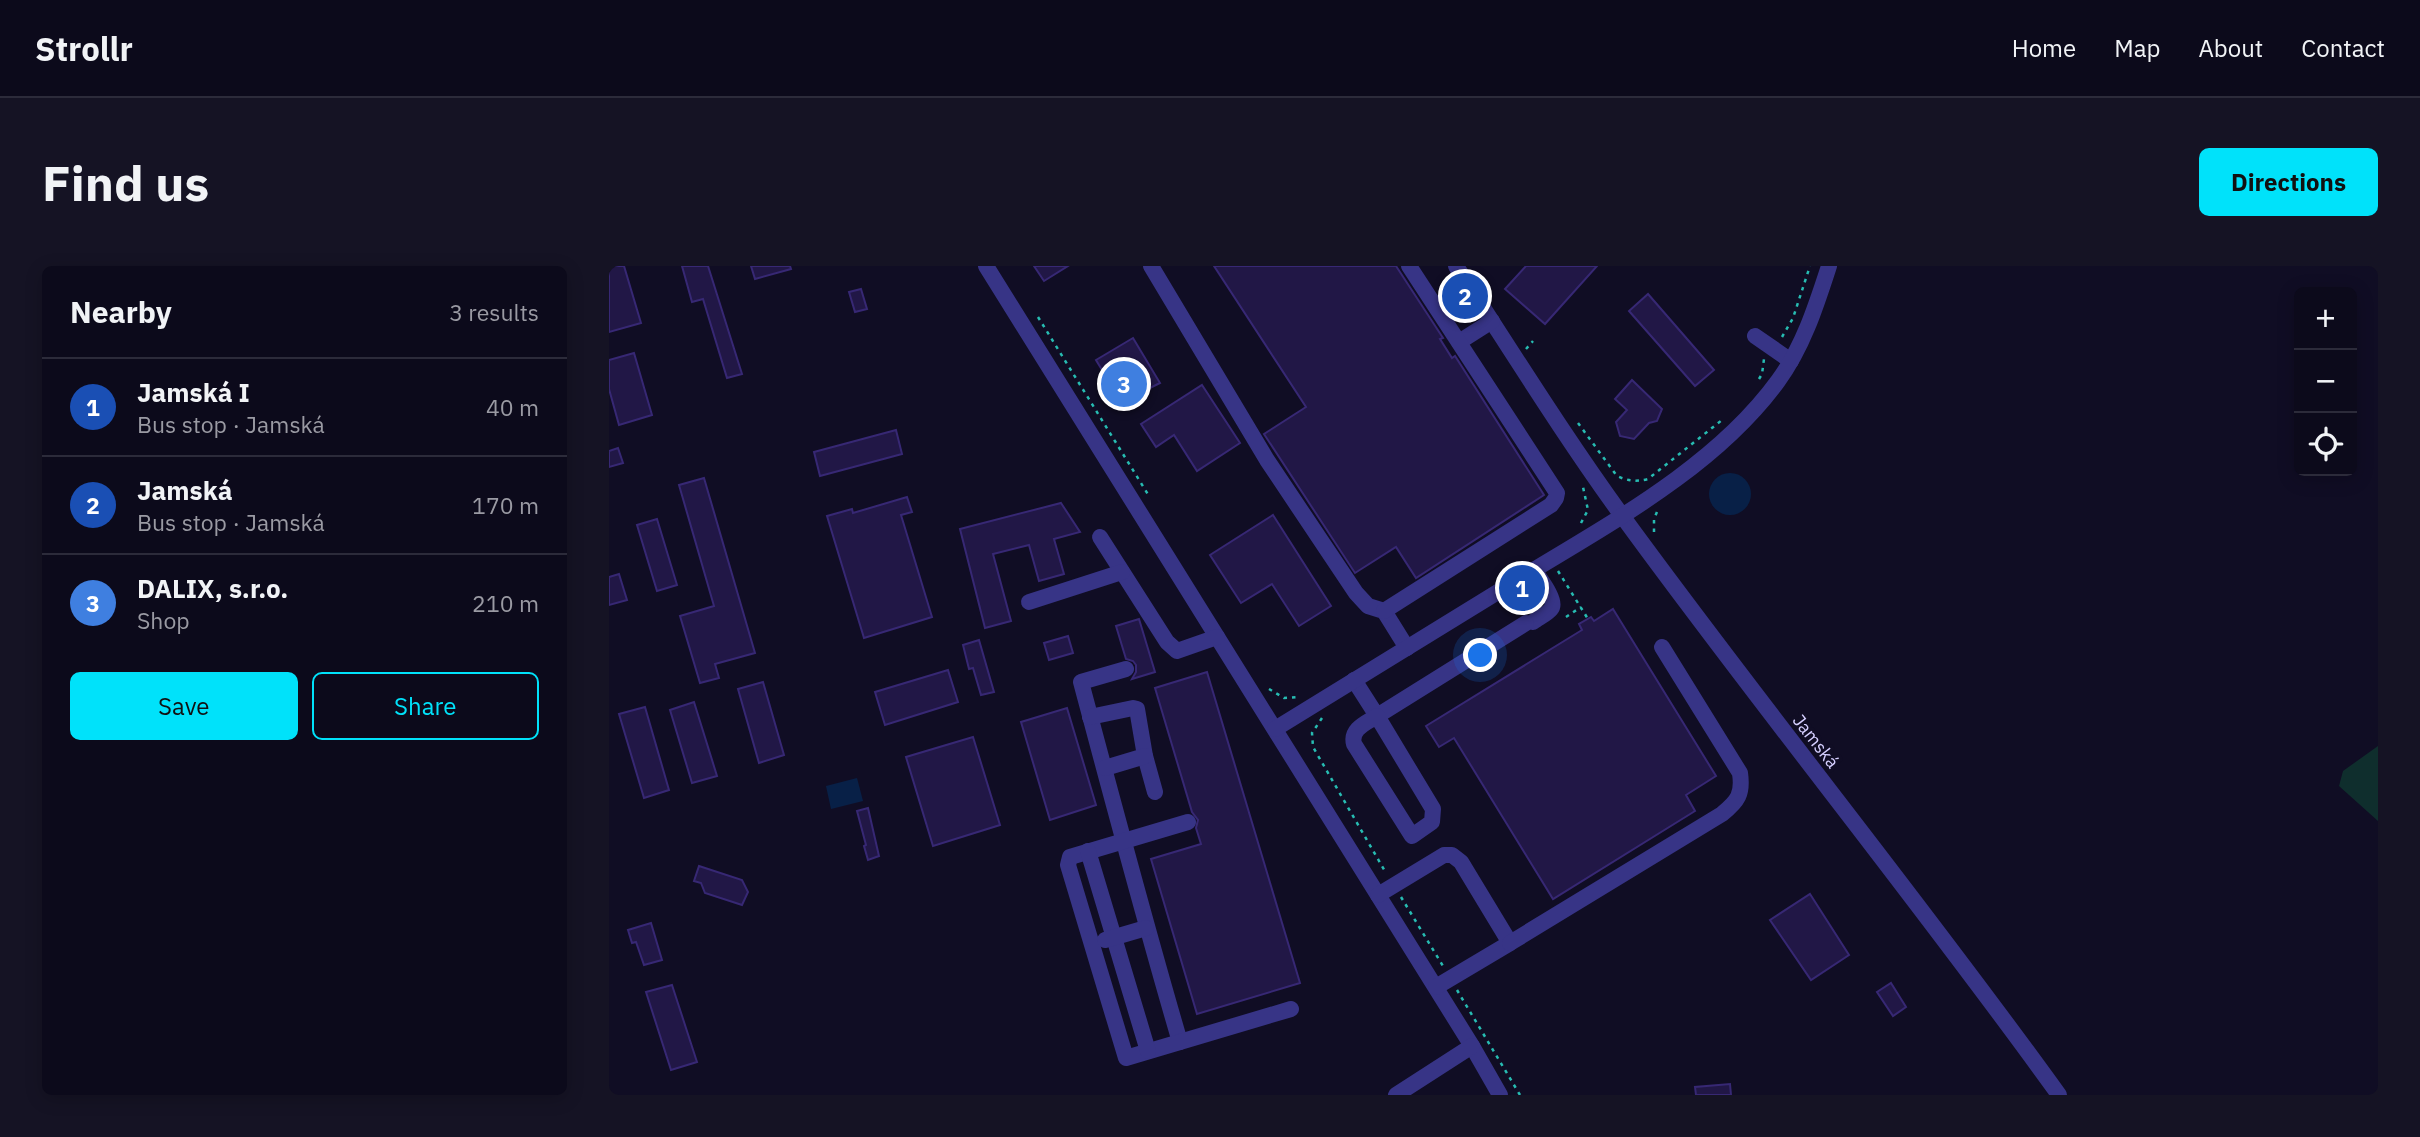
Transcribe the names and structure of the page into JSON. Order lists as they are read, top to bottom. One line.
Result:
{"streets":{"street":["Jamská"]},"page":{"header":"Strollr","nav":["Home","Map","About","Contact"],"buttons":["Directions",["Save","Share"]],"title":"Find us","heading":["Nearby","3 results"],"pins":["2","3","1"],"map_buttons":["+","−"],"list":[{"mark":"1","name":"Jamská I","note":"Bus stop · Jamská","value":"40 m"},{"mark":"2","name":"Jamská","note":"Bus stop · Jamská","value":"170 m"},{"mark":"3","name":"DALIX, s.r.o.","note":"Shop","value":"210 m"}]}}
